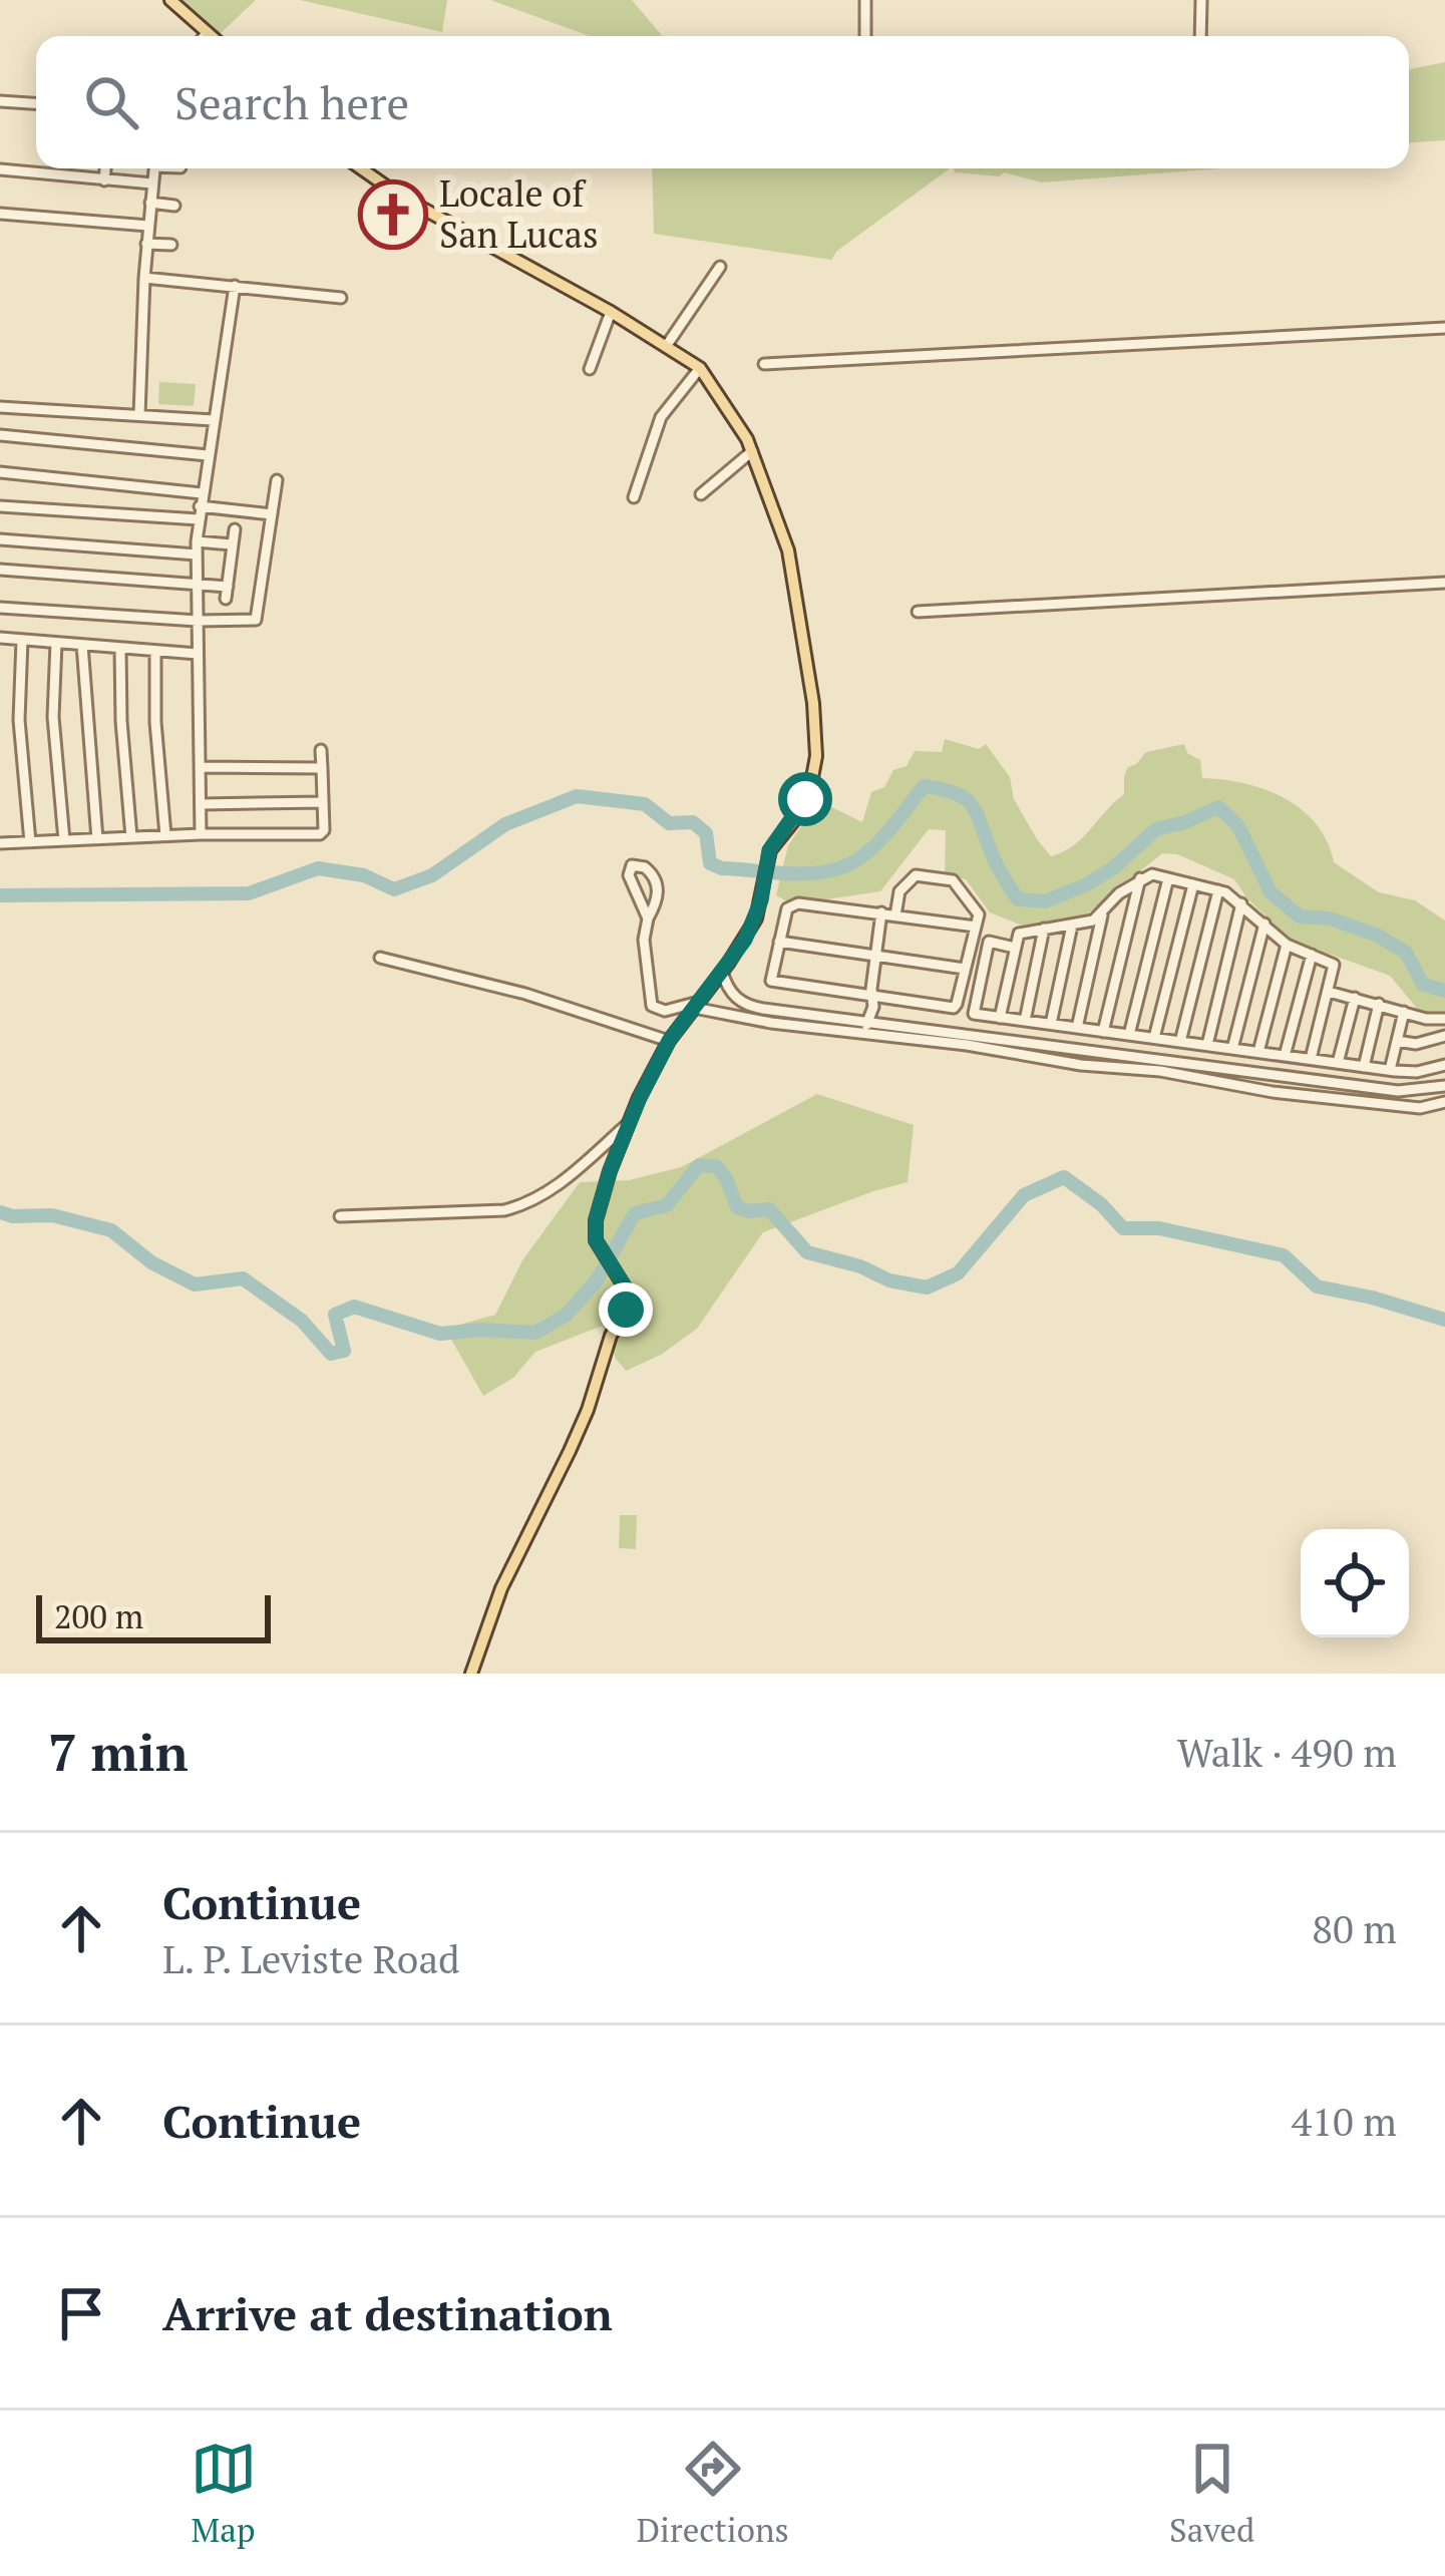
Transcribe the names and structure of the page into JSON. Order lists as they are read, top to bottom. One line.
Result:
{"places":{"church":["Locale of San Lucas"]},"scale_bar":"200 m","page":{"search":"Search here","scale":"200 m","heading":["7 min","Walk · 490 m"],"list":[["Continue","L. P. Leviste Road","80 m"],["Continue","410 m"],"Arrive at destination"],"nav":["Map","Directions","Saved"]}}
